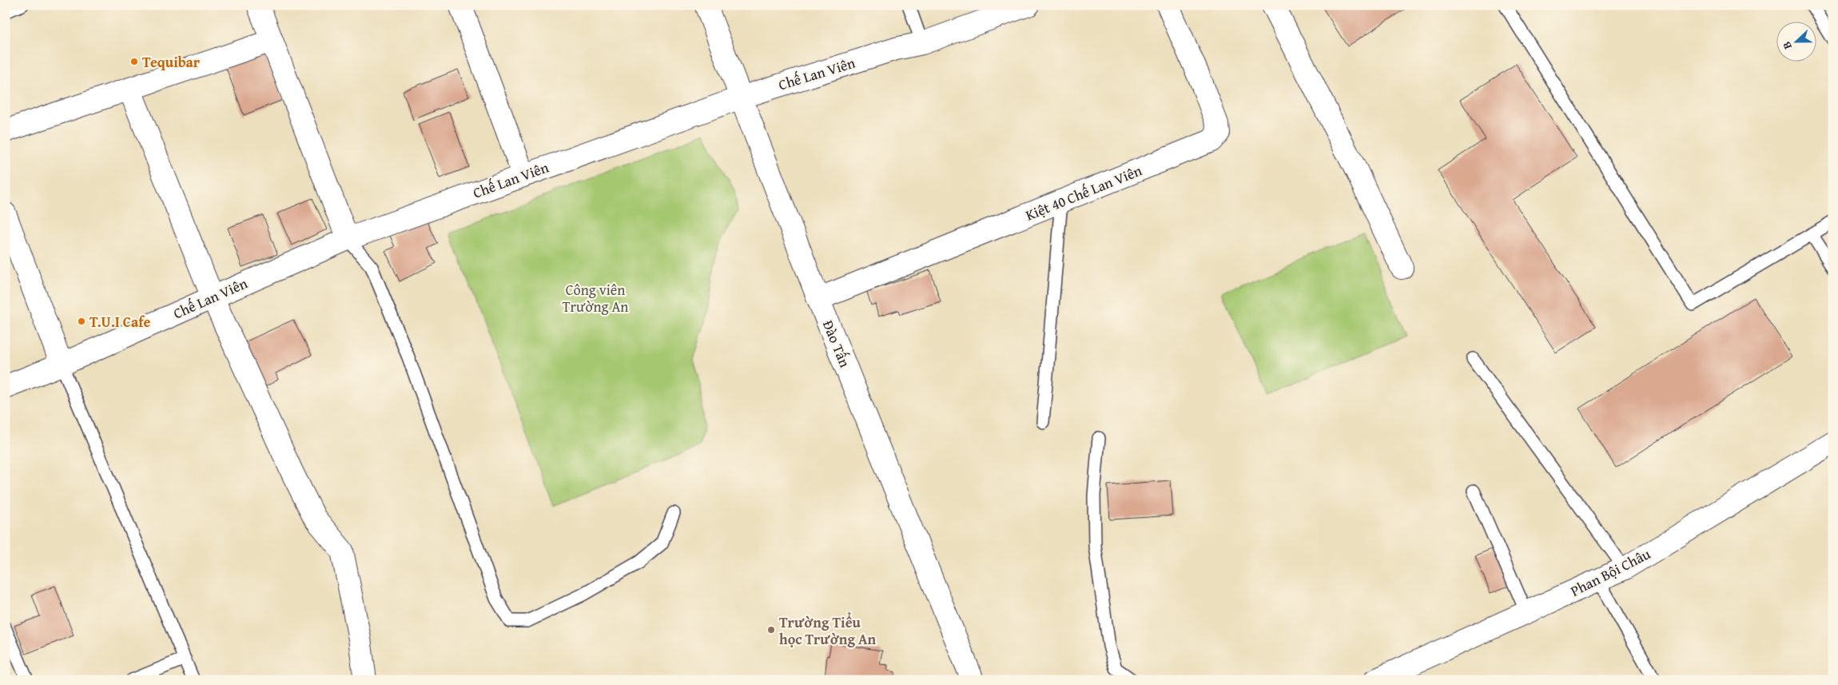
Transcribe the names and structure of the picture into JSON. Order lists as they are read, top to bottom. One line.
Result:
{"streets":{"street":["Chế Lan Viên","Kiệt 40 Chế Lan Viên","Đào Tấn","Phan Bội Châu"]},"crossings":[["Chế Lan Viên","Đào Tấn"],["Kiệt 40 Chế Lan Viên","Đào Tấn"]],"parks":["Công viên Trường An"],"places":["Tequibar","T.U.I Cafe","Trường Tiểu học Trường An"],"north":"left"}
